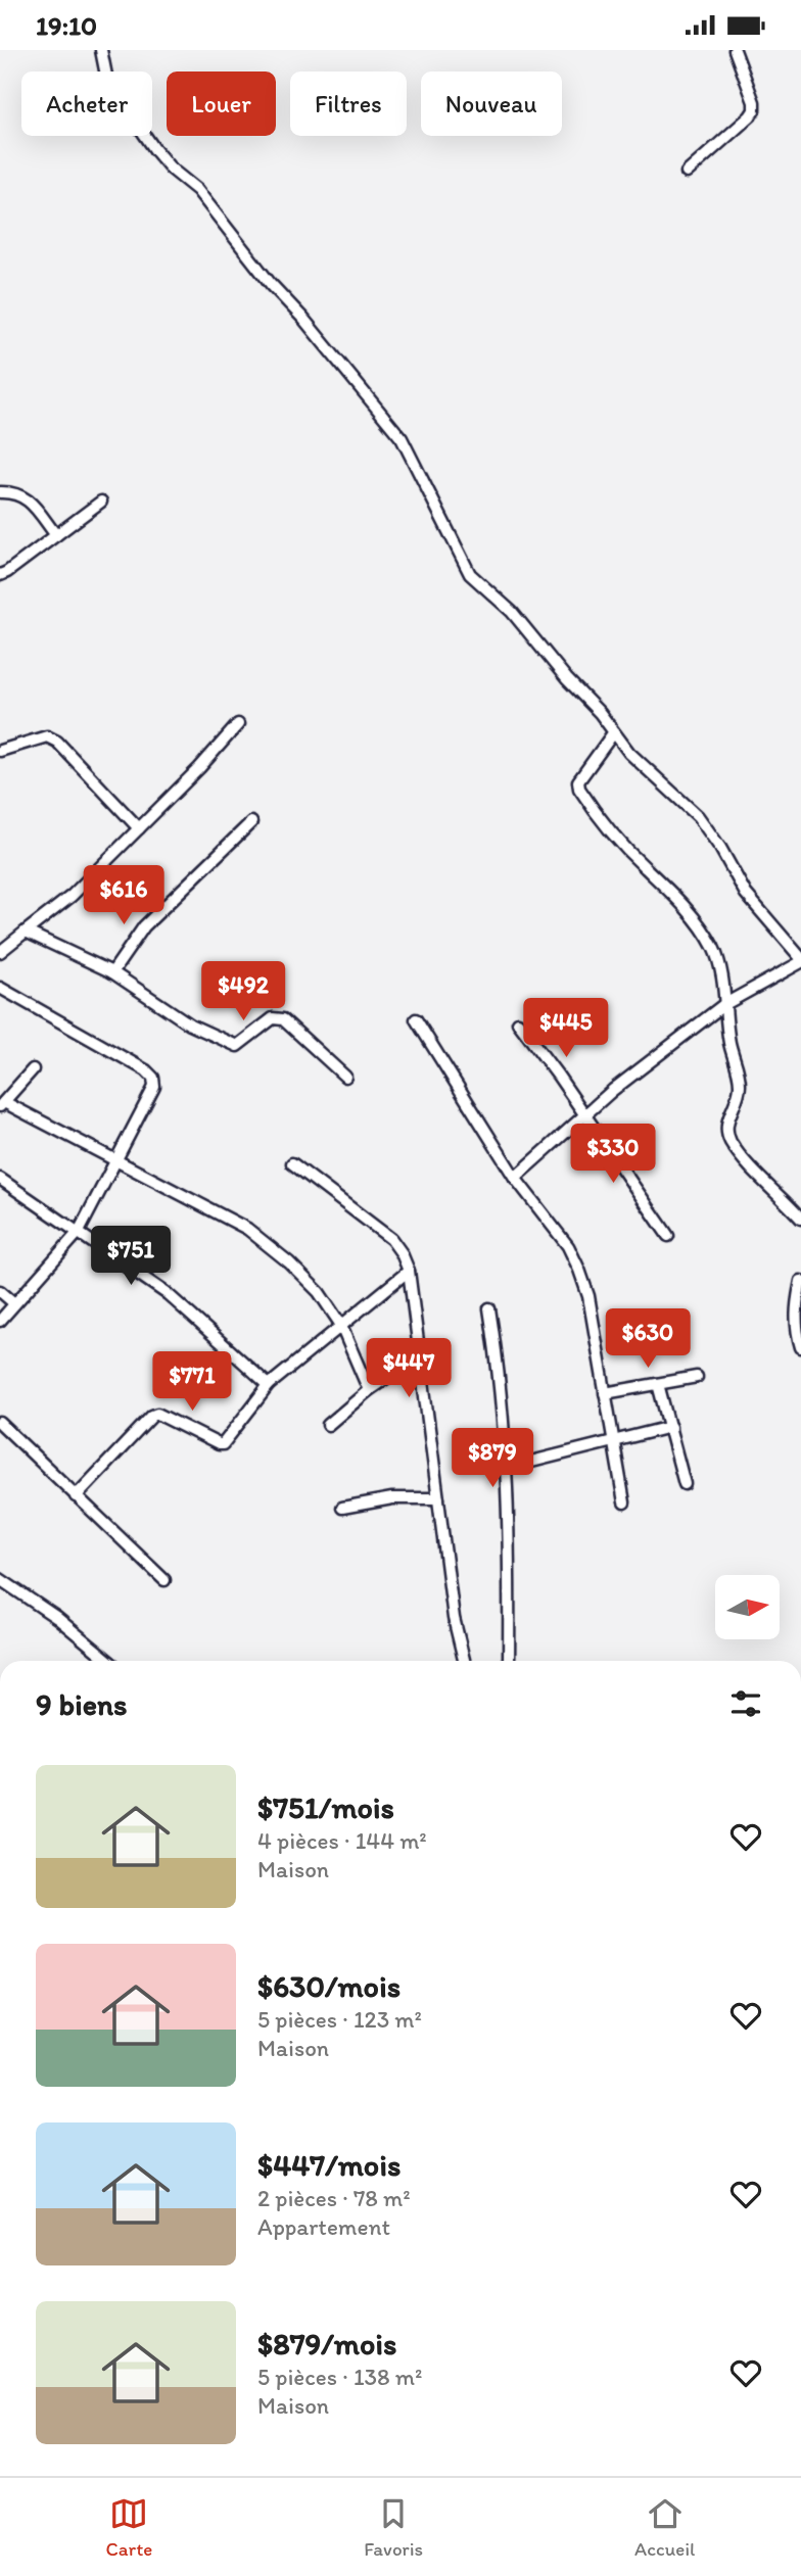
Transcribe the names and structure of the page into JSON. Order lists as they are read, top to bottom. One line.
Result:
{"north":"right","page":{"status":"19:10","chip":["Acheter","Louer","Filtres","Nouveau"],"price":["$616","$492","$445","$330","$751","$630","$447","$771","$879"],"heading":"9 biens","list":[{"name":"$751/mois","note":"4 pièces · 144 m² · Maison"},{"name":"$630/mois","note":"5 pièces · 123 m² · Maison"},{"name":"$447/mois","note":"2 pièces · 78 m² · Appartement"},{"name":"$879/mois","note":"5 pièces · 138 m² · Maison"}],"tabs":["Carte","Favoris","Accueil"]}}
